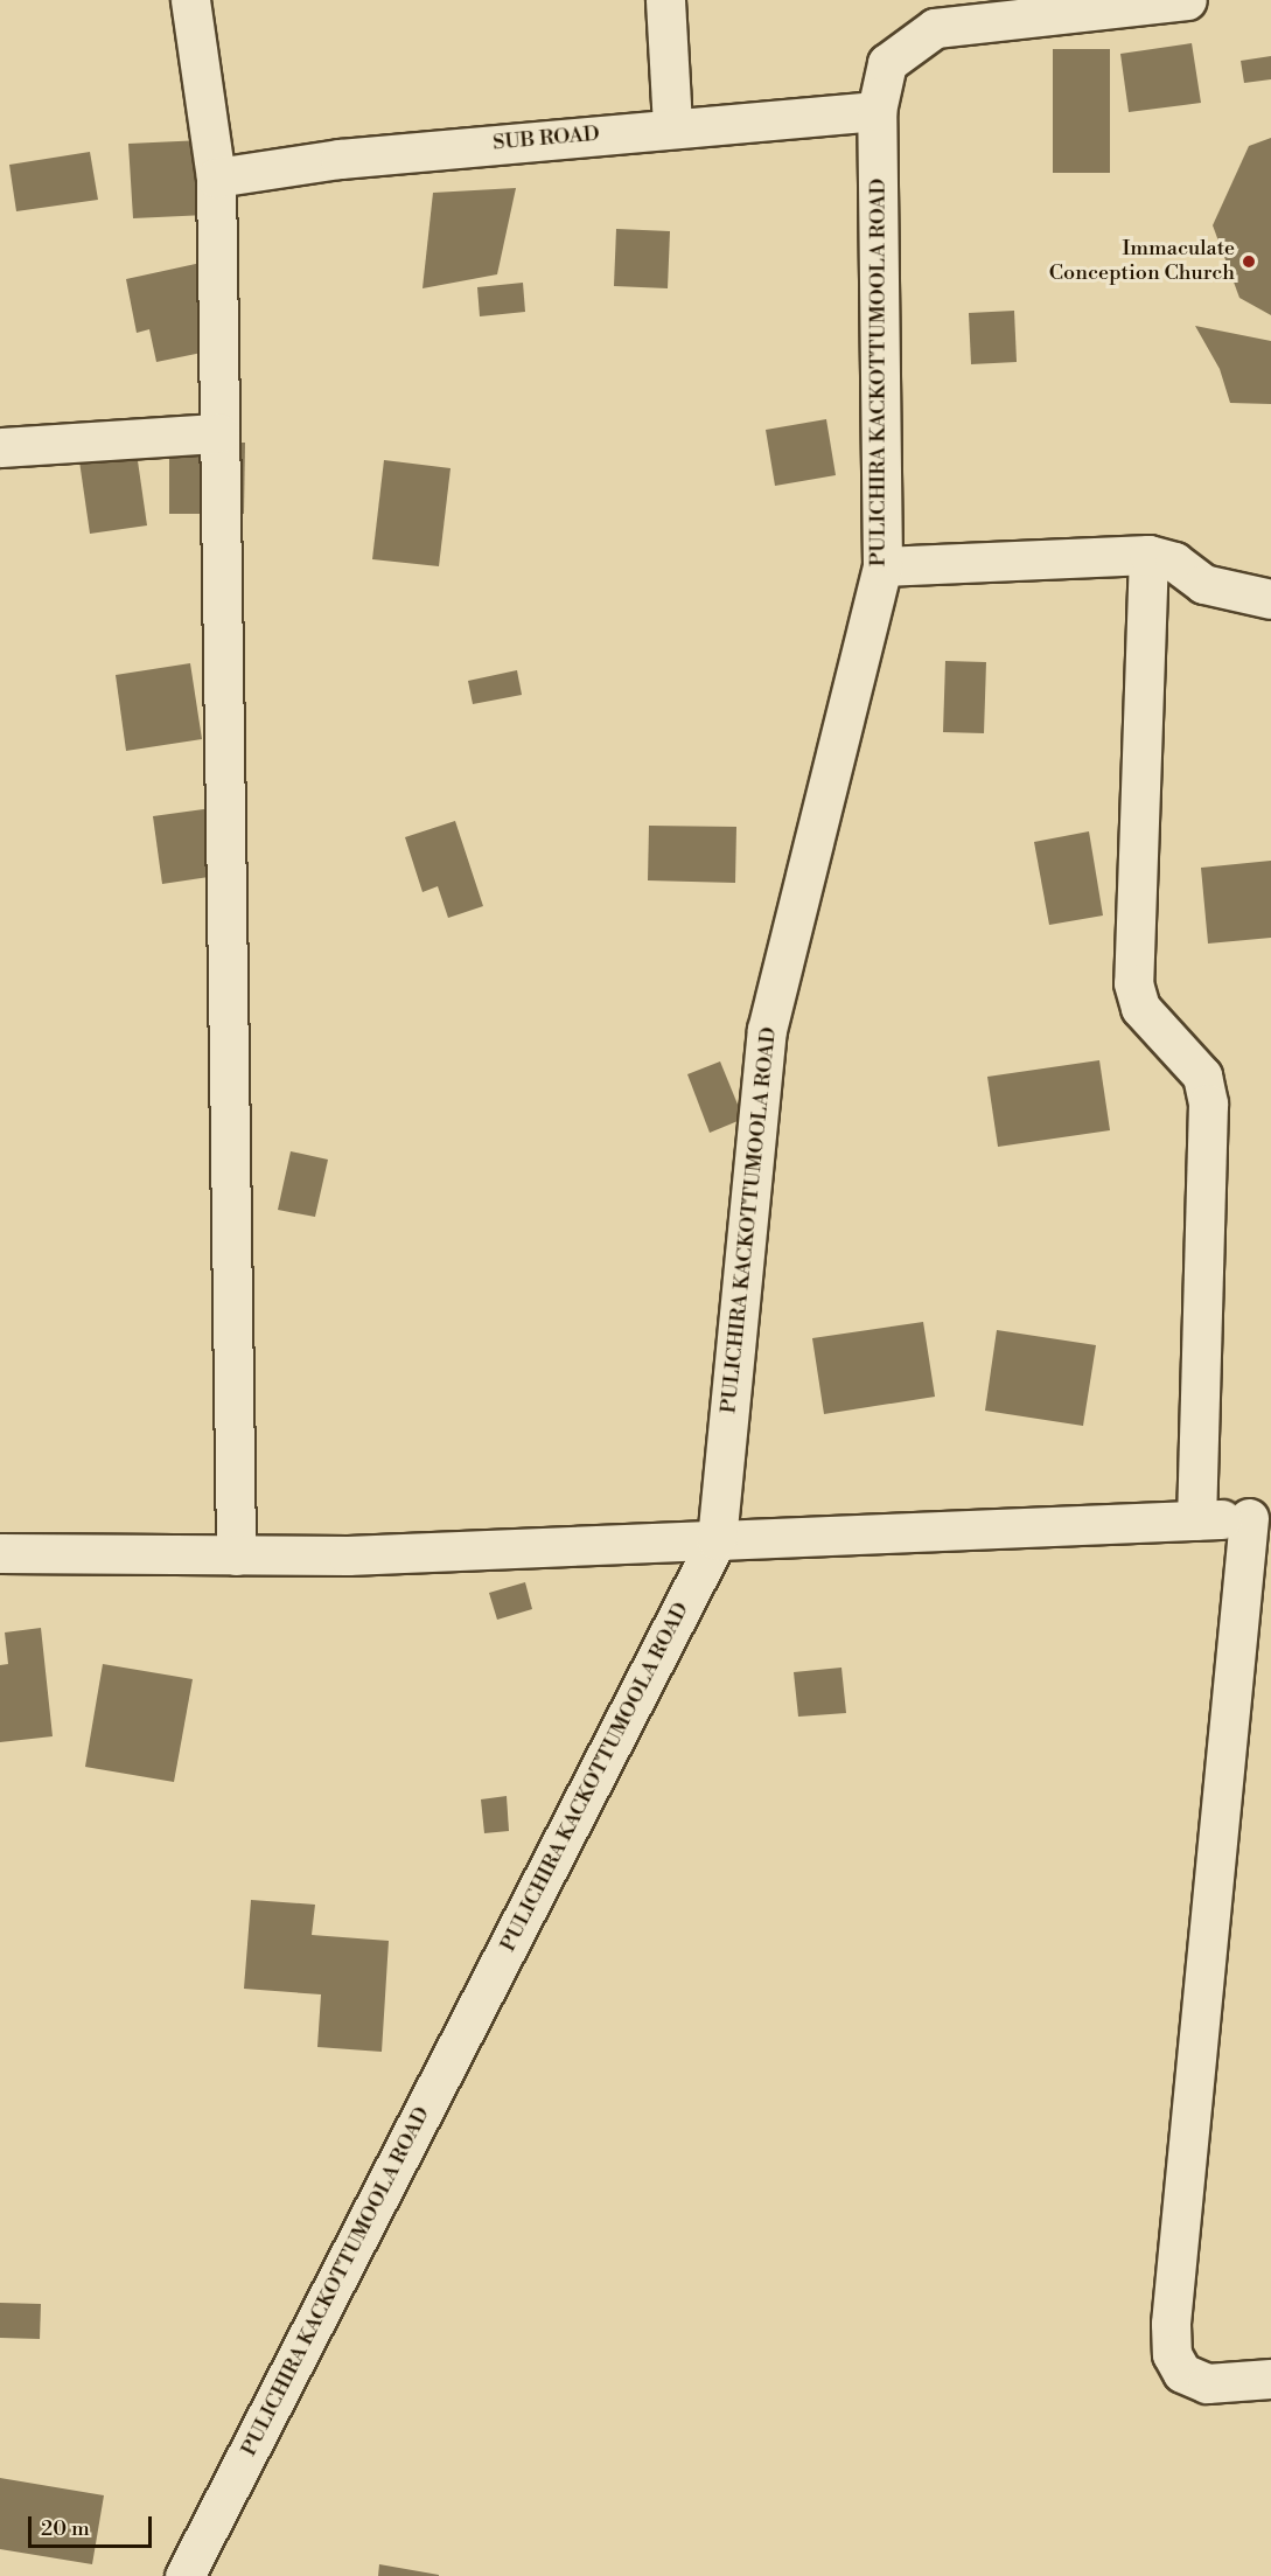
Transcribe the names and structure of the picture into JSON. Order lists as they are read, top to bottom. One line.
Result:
{"streets":{"street":["SUB ROAD","PULICHIRA KACKOTTUMOOLA ROAD"]},"crossings":[["SUB ROAD","PULICHIRA KACKOTTUMOOLA ROAD"]],"places":["Immaculate Conception Church"],"scale_bar":"20 m"}
